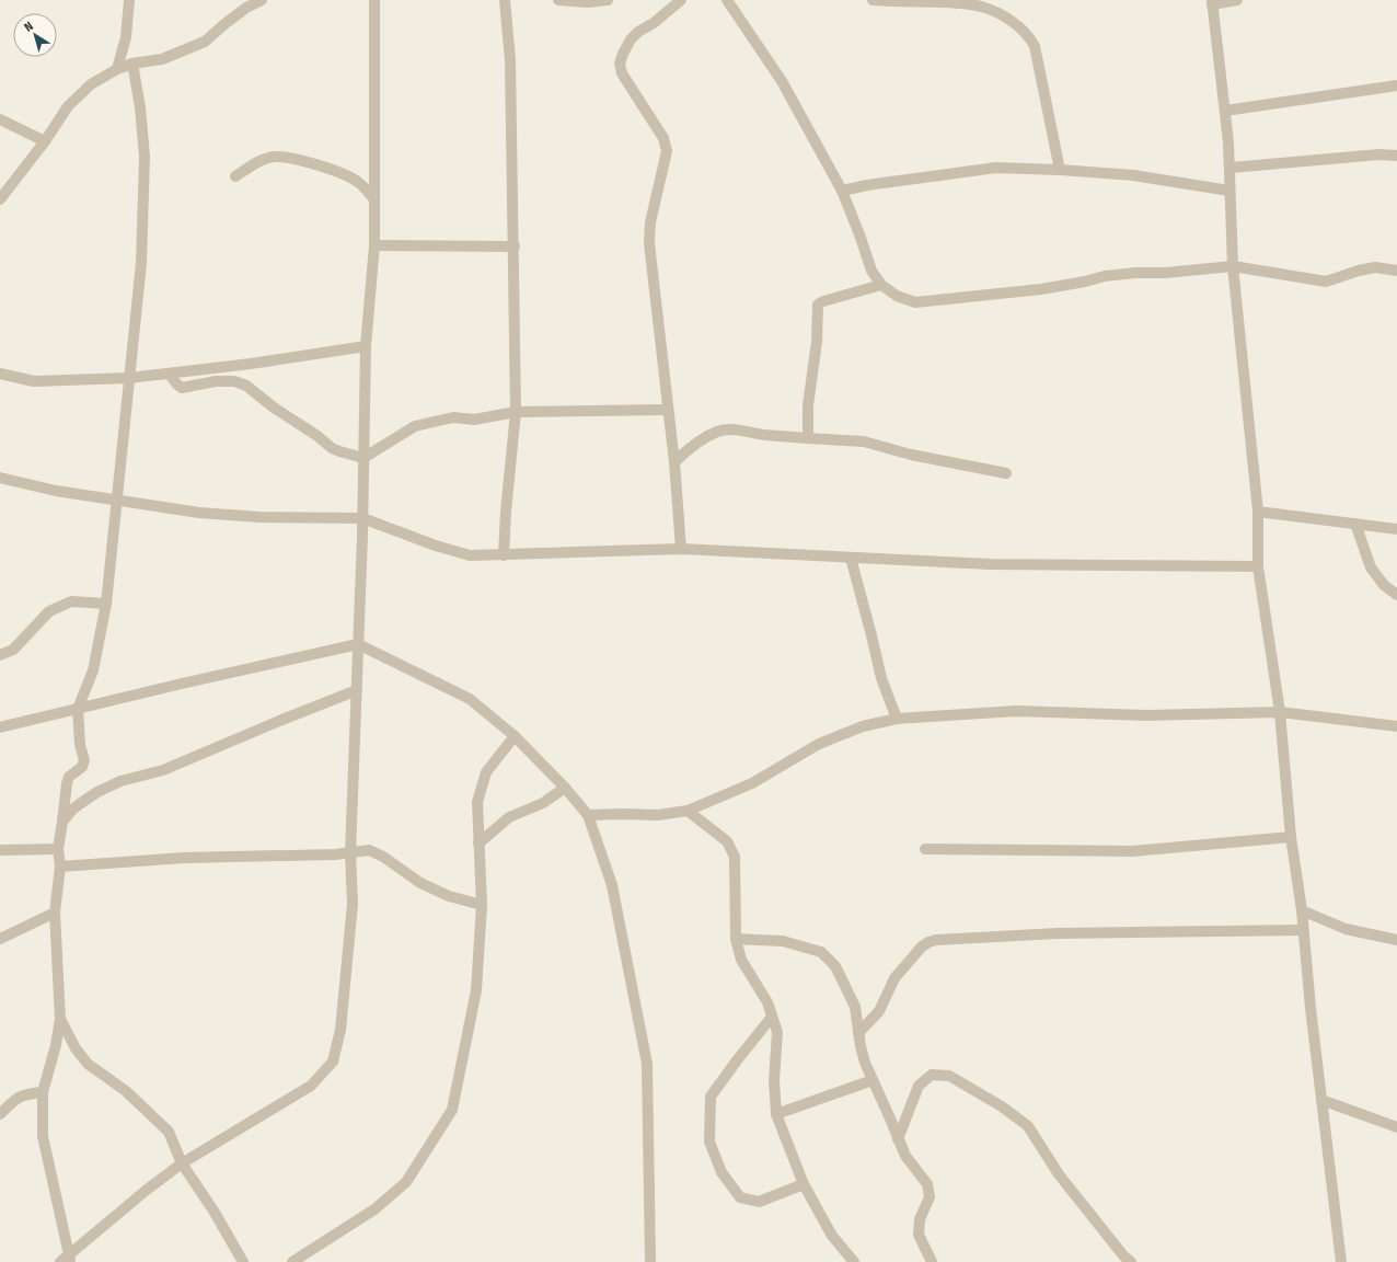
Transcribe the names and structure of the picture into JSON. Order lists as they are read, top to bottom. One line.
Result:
{"north":"top left"}
